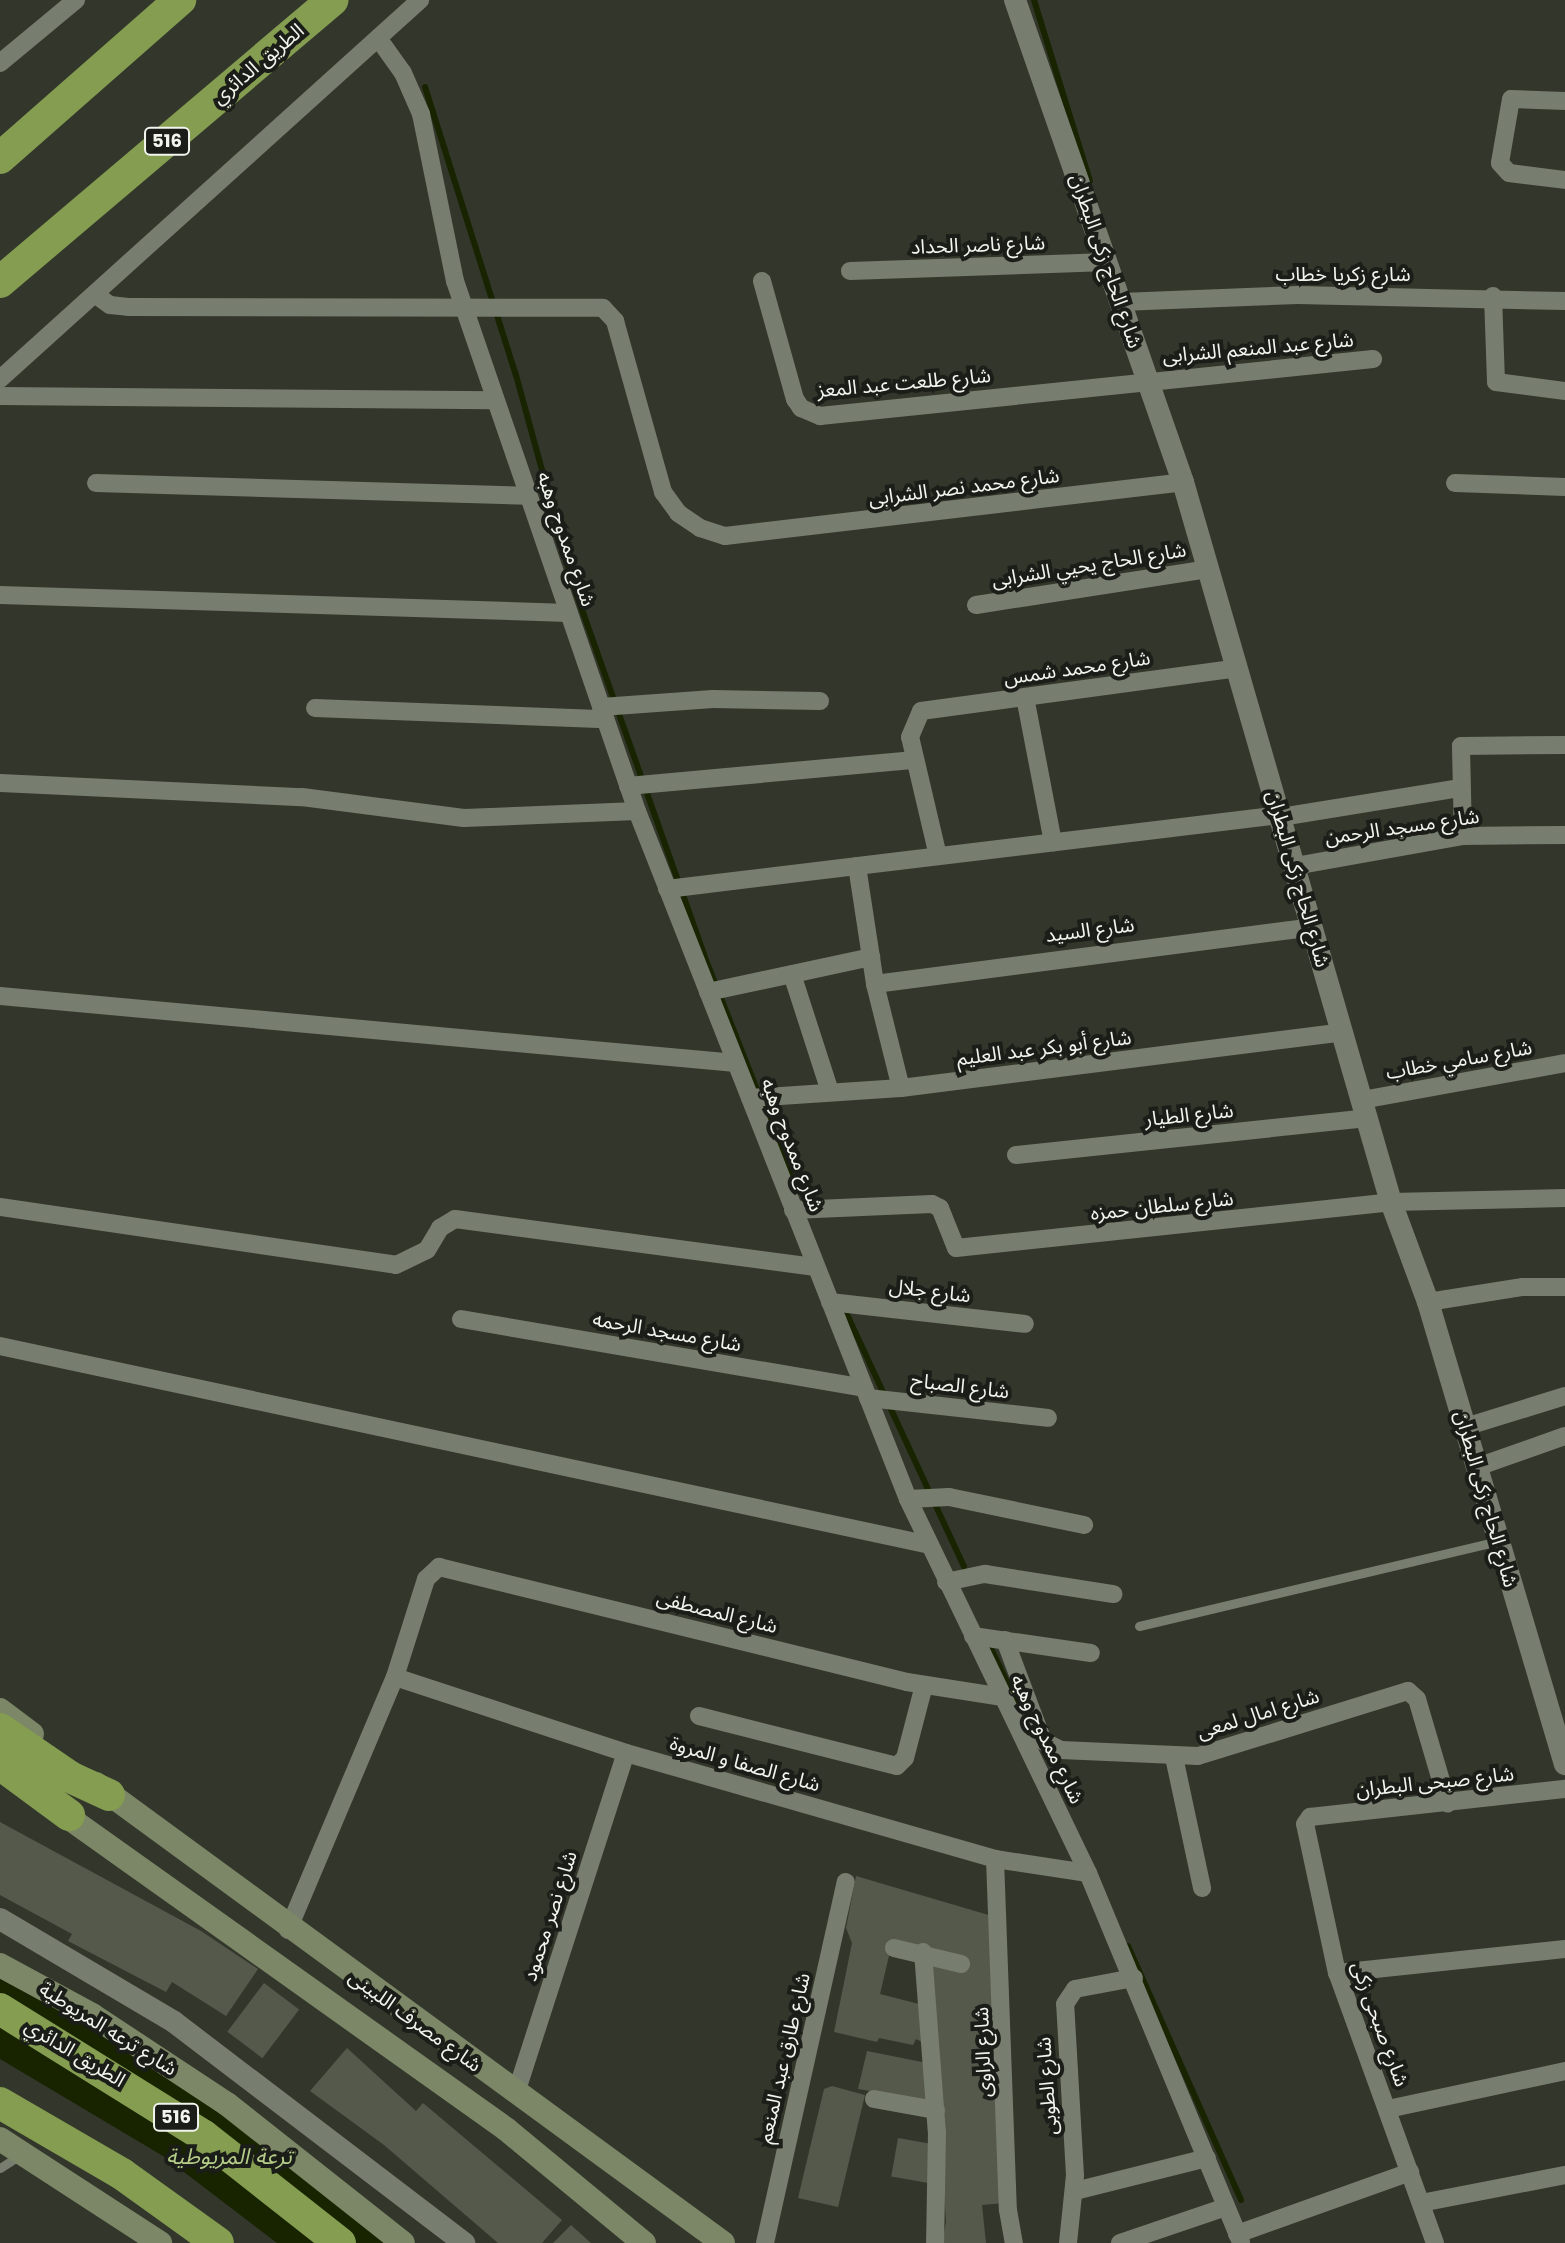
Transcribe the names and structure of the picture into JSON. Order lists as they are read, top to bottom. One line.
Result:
{"streets":{"highway":["الطريق الدائري","516"],"main road":["شارع مصرف اللبينى","شارع ترعه المريوطية"],"street":["شارع ناصر الحداد","شارع الحاج زكى البطران","شارع زكريا خطاب","شارع عبد المنعم الشرابى","شارع طلعت عبد المعز","شارع محمد نصر الشرابى","شارع ممدوح وهبه","شارع الحاج يحيي الشرابى","شارع محمد شمس","شارع مسجد الرحمن","شارع السيد","شارع أبو بكر عبد العليم","شارع سامي خطاب","شارع الطيار","شارع سلطان حمزه","شارع جلال","شارع مسجد الرحمه","شارع الصباح","شارع المصطفى","شارع امال لمعى","شارع الصفا و المروة","شارع صبحى البطران","شارع نصر محمود","شارع صبحى زكى","شارع الراوى","شارع طارق عبد المنعم","شارع الطوبى"]},"crossings":[["شارع ناصر الحداد","شارع الحاج زكى البطران"],["شارع الحاج زكى البطران","شارع زكريا خطاب"],["شارع الحاج زكى البطران","شارع عبد المنعم الشرابى"],["شارع الحاج زكى البطران","شارع طلعت عبد المعز"],["شارع الحاج زكى البطران","شارع محمد نصر الشرابى"],["شارع الحاج زكى البطران","شارع الحاج يحيي الشرابى"],["شارع الحاج زكى البطران","شارع محمد شمس"],["شارع الحاج زكى البطران","شارع مسجد الرحمن"],["شارع الحاج زكى البطران","شارع السيد"],["شارع الحاج زكى البطران","شارع أبو بكر عبد العليم"],["شارع الحاج زكى البطران","شارع سامي خطاب"],["شارع الحاج زكى البطران","شارع الطيار"],["شارع الحاج زكى البطران","شارع سلطان حمزه"],["شارع عبد المنعم الشرابى","شارع طلعت عبد المعز"],["شارع محمد نصر الشرابى","شارع ممدوح وهبه"],["شارع ممدوح وهبه","شارع أبو بكر عبد العليم"],["شارع ممدوح وهبه","شارع سلطان حمزه"],["شارع ممدوح وهبه","شارع جلال"],["شارع ممدوح وهبه","شارع مسجد الرحمه"],["شارع ممدوح وهبه","شارع الصباح"],["شارع ممدوح وهبه","شارع المصطفى"],["شارع ممدوح وهبه","شارع الصفا و المروة"],["شارع ممدوح وهبه","شارع الطوبى"],["شارع سامي خطاب","شارع الطيار"],["شارع مسجد الرحمه","شارع الصباح"],["شارع المصطفى","شارع الصفا و المروة"],["شارع امال لمعى","شارع صبحى البطران"],["شارع الصفا و المروة","شارع نصر محمود"],["شارع الصفا و المروة","شارع الراوى"],["شارع صبحى البطران","شارع صبحى زكى"],["شارع نصر محمود","شارع مصرف اللبينى"]],"water":["ترعة المريوطية"]}
